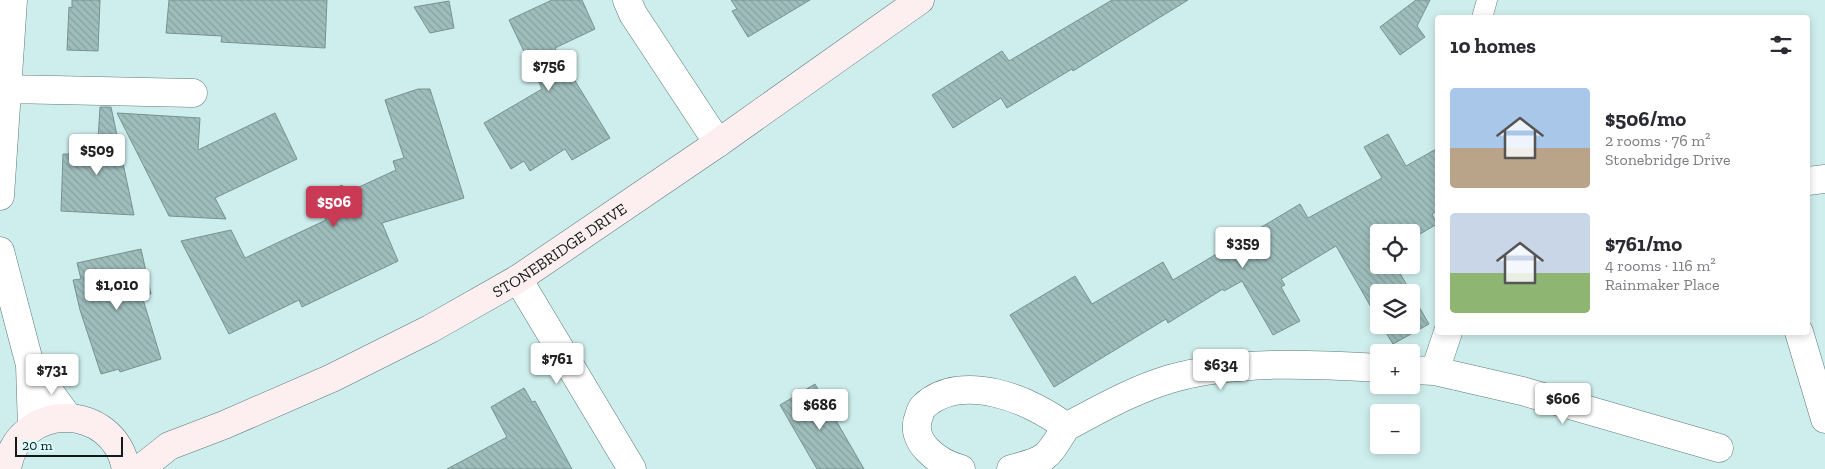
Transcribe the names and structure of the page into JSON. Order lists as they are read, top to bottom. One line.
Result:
{"streets":{"street":["STONEBRIDGE DRIVE"]},"scale_bar":"20 m","page":{"heading":"10 homes","price":["$756","$509","$506","$359","$1,010","$761","$634","$731","$606","$686"],"list":[{"name":"$506/mo","note":"2 rooms · 76 m² · Stonebridge Drive"},{"name":"$761/mo","note":"4 rooms · 116 m² · Rainmaker Place"}],"map_buttons":["+","−"],"scale":"20 m"}}
